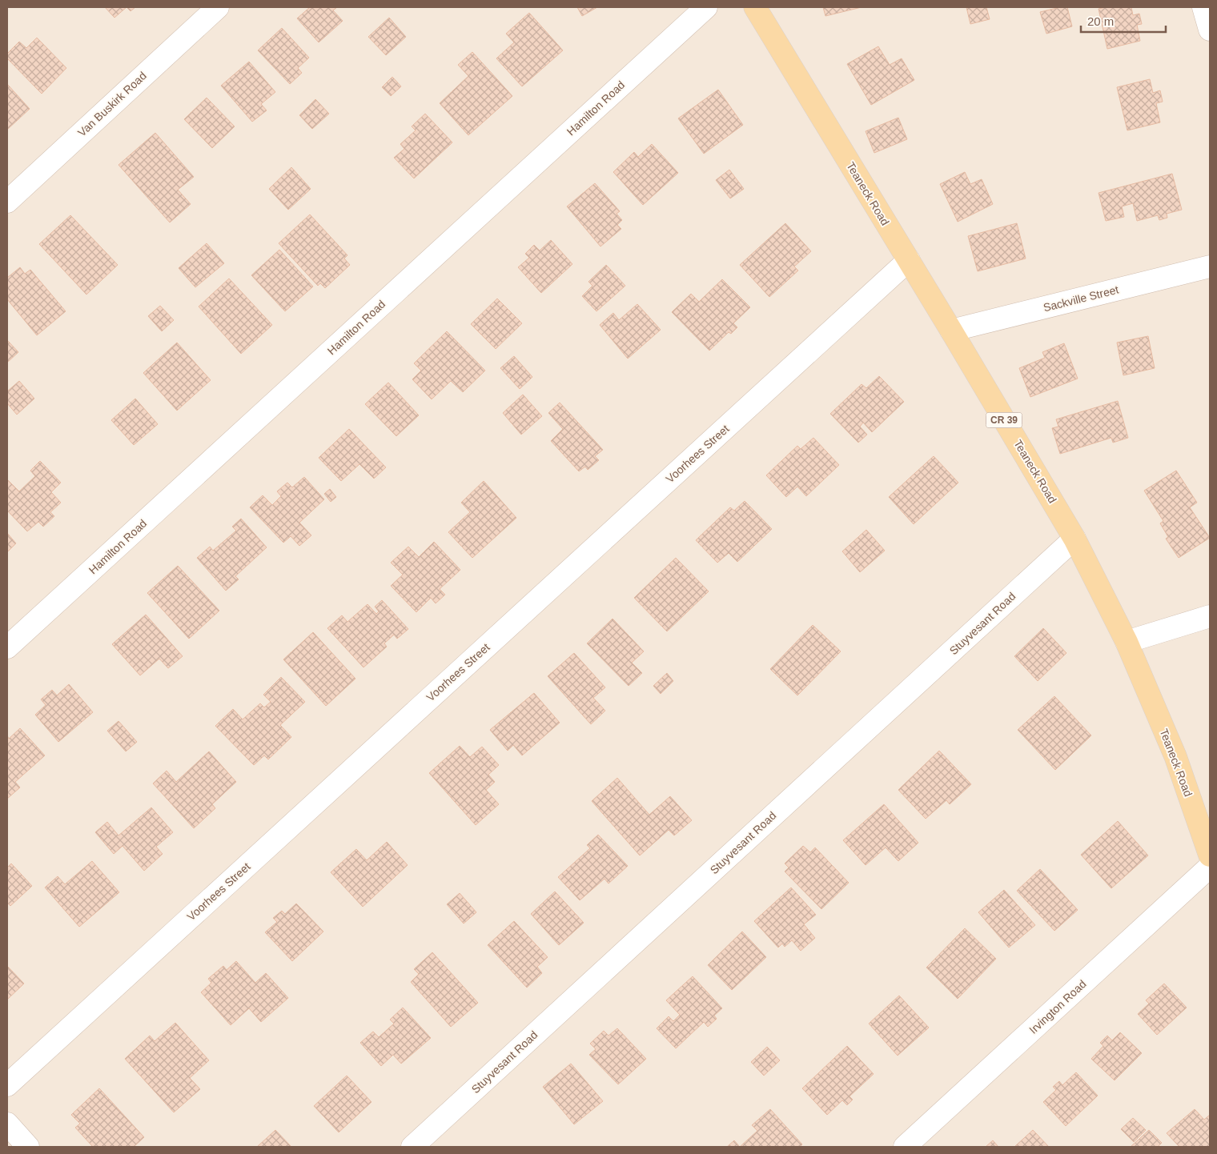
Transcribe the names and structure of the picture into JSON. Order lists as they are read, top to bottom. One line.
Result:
{"streets":{"main road":["Teaneck Road","CR 39"],"street":["Van Buskirk Road","Hamilton Road","Sackville Street","Voorhees Street","Stuyvesant Road","Irvington Road"]},"crossings":[["Teaneck Road","Sackville Street"],["Teaneck Road","Voorhees Street"],["Teaneck Road","Stuyvesant Road"]],"scale_bar":"20 m"}
